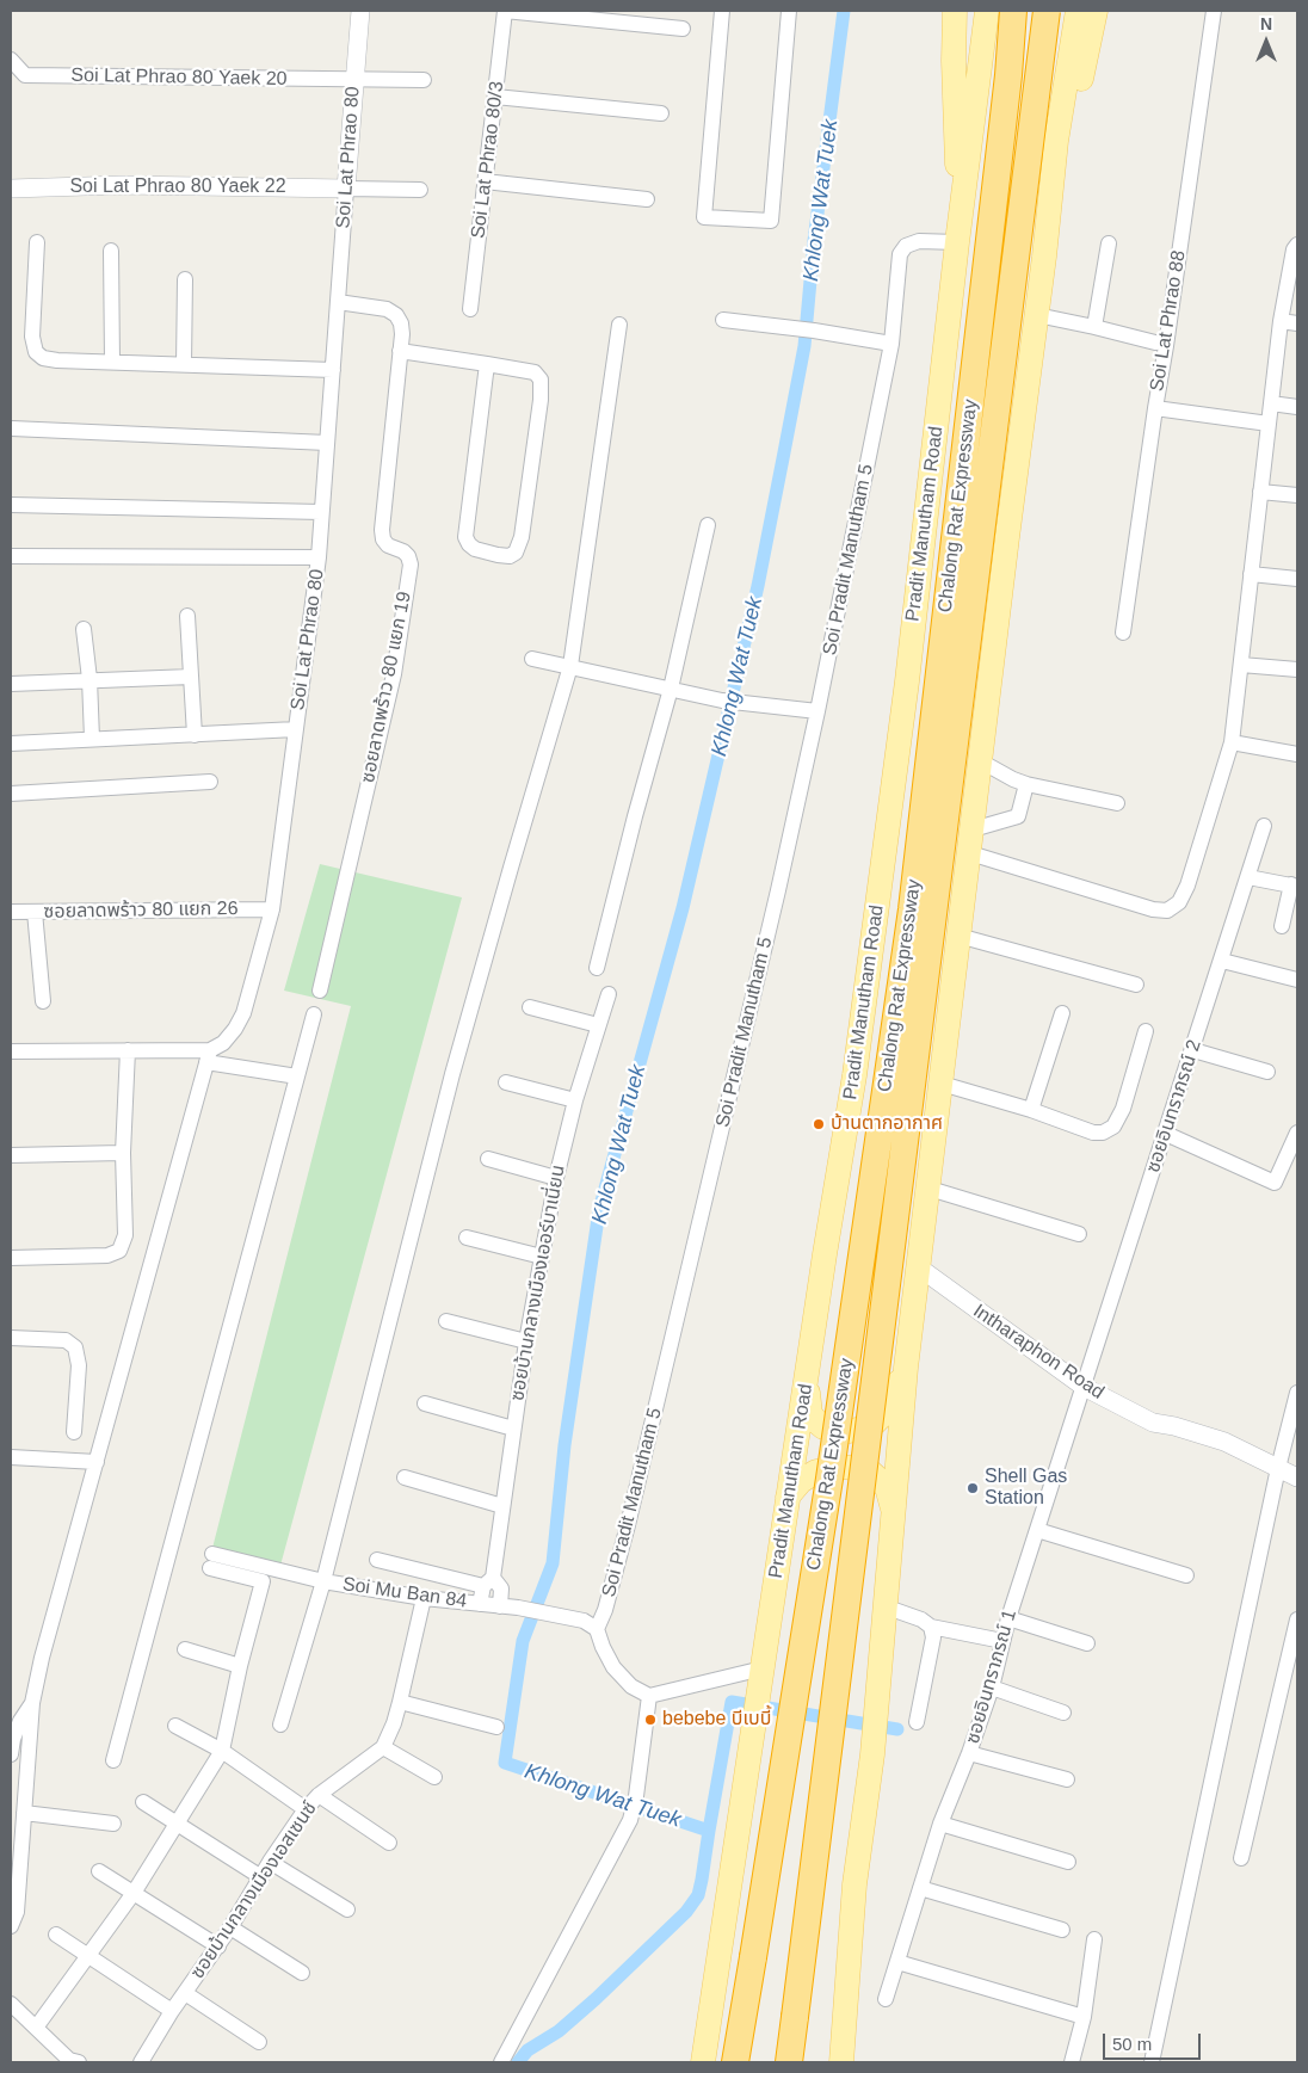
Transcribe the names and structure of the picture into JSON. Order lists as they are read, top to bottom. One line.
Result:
{"streets":{"highway":["Chalong Rat Expressway"],"main road":["Pradit Manutham Road"],"street":["Soi Lat Phrao 80 Yaek 20","Soi Lat Phrao 80","Soi Lat Phrao 80/3","Soi Lat Phrao 80 Yaek 22","Soi Lat Phrao 88","Soi Pradit Manutham 5","ซอยลาดพร้าว 80 แยก 19","ซอยลาดพร้าว 80 แยก 26","ซอยอินทราภรณ์ 2","ซอยบ้านกลางเมืองเออร์บาเนี่ยน","Intharaphon Road","Soi Mu Ban 84","ซอยอินทราภรณ์ 1","ซอยบ้านกลางเมืองเอสเซนซ์"]},"crossings":[["Soi Lat Phrao 80 Yaek 20","Soi Lat Phrao 80"],["Soi Lat Phrao 80","Soi Lat Phrao 80 Yaek 22"],["Soi Lat Phrao 80","ซอยลาดพร้าว 80 แยก 19"],["Soi Lat Phrao 80","ซอยลาดพร้าว 80 แยก 26"],["Pradit Manutham Road","Soi Pradit Manutham 5"],["Soi Pradit Manutham 5","Soi Mu Ban 84"],["ซอยอินทราภรณ์ 2","Intharaphon Road"],["ซอยอินทราภรณ์ 2","ซอยอินทราภรณ์ 1"],["ซอยบ้านกลางเมืองเออร์บาเนี่ยน","Soi Mu Ban 84"],["Intharaphon Road","ซอยอินทราภรณ์ 1"],["Soi Mu Ban 84","ซอยบ้านกลางเมืองเอสเซนซ์"]],"water":["Khlong Wat Tuek"],"places":["บ้านตากอากาศ","Shell Gas Station","bebebe บีเบบี้"],"scale_bar":"50 m","north":"top"}
